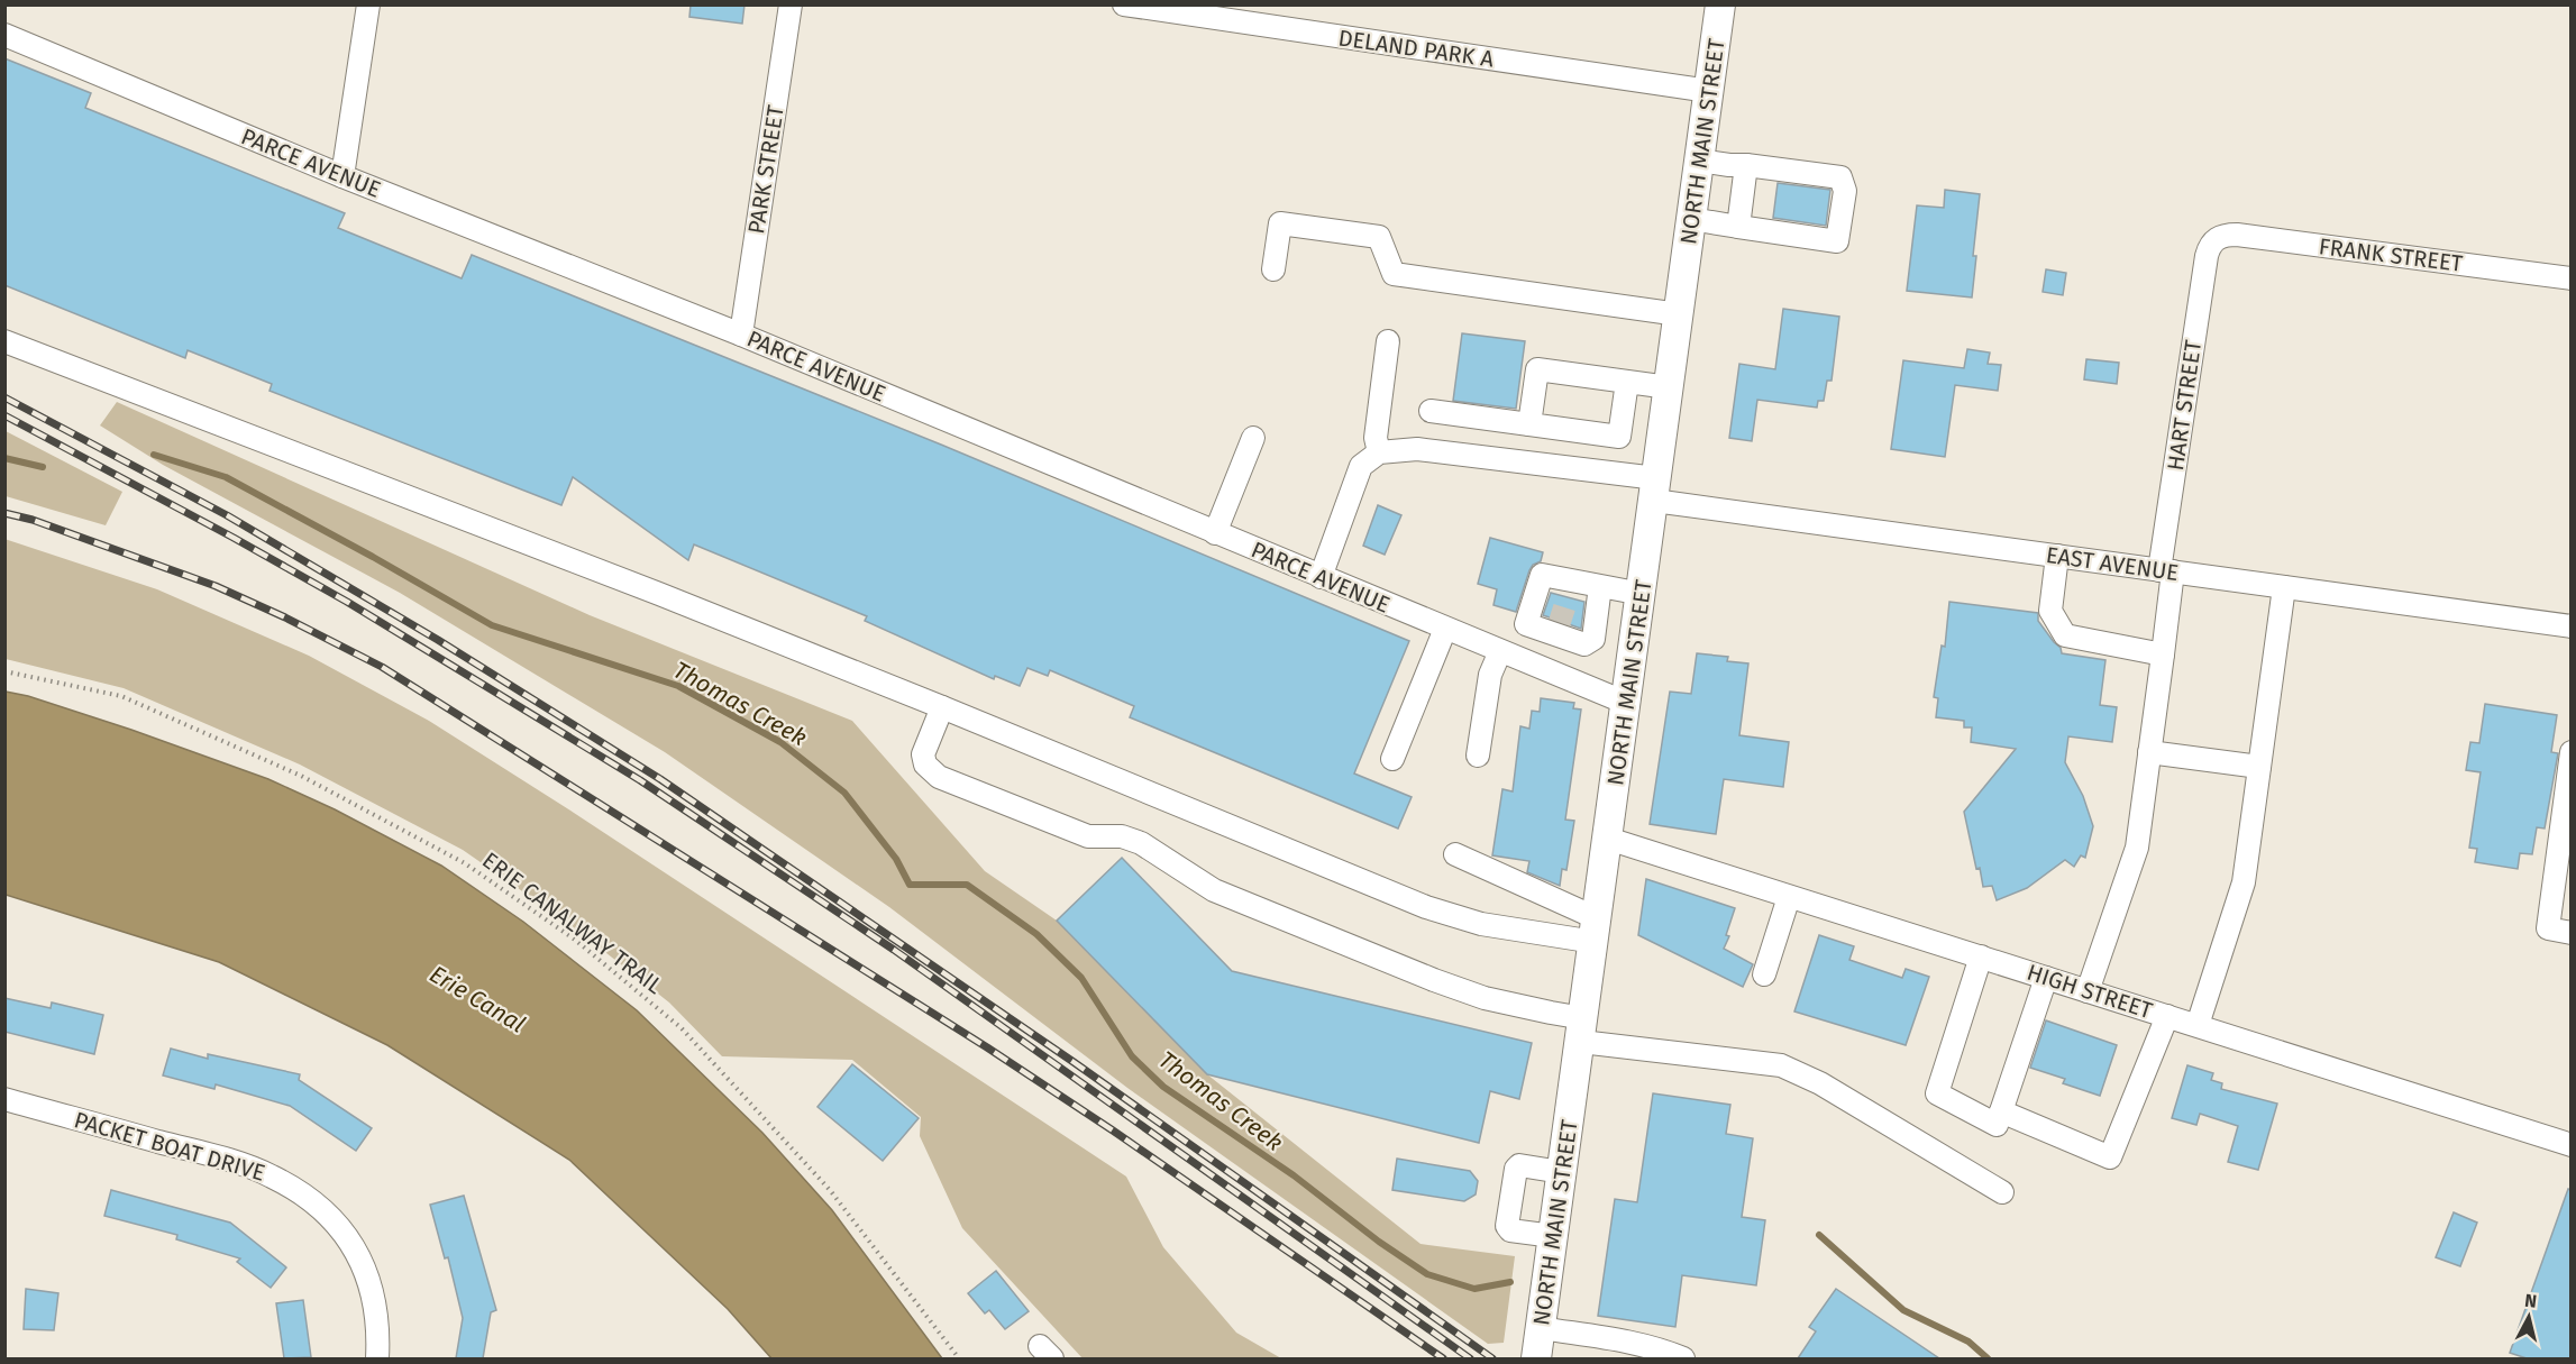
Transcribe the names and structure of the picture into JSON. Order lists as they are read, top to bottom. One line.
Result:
{"streets":{"main road":["NORTH MAIN STREET"],"street":["DELAND PARK A","PARCE AVENUE","PARK STREET","FRANK STREET","HART STREET","EAST AVENUE","HIGH STREET","PACKET BOAT DRIVE"],"path":["ERIE CANALWAY TRAIL"]},"crossings":[["DELAND PARK A","NORTH MAIN STREET"],["NORTH MAIN STREET","PARCE AVENUE"],["NORTH MAIN STREET","EAST AVENUE"],["NORTH MAIN STREET","HIGH STREET"],["PARCE AVENUE","PARK STREET"],["FRANK STREET","HART STREET"],["HART STREET","EAST AVENUE"],["HART STREET","HIGH STREET"]],"water":["Thomas Creek","Erie Canal"],"north":"top"}
